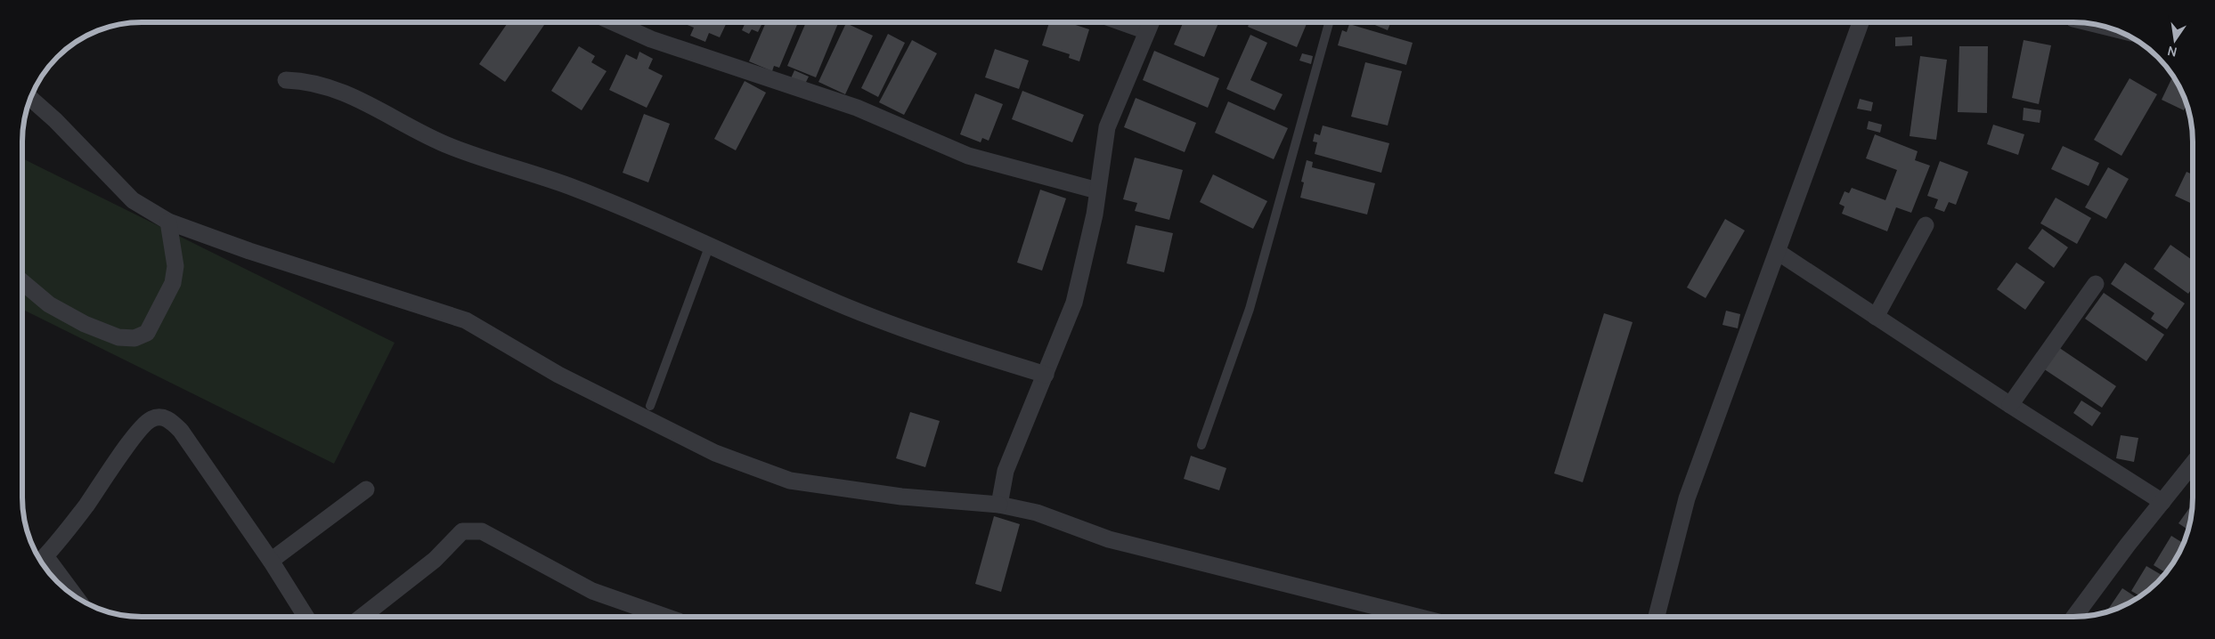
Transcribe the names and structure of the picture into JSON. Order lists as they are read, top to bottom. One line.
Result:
{"north":"bottom"}
